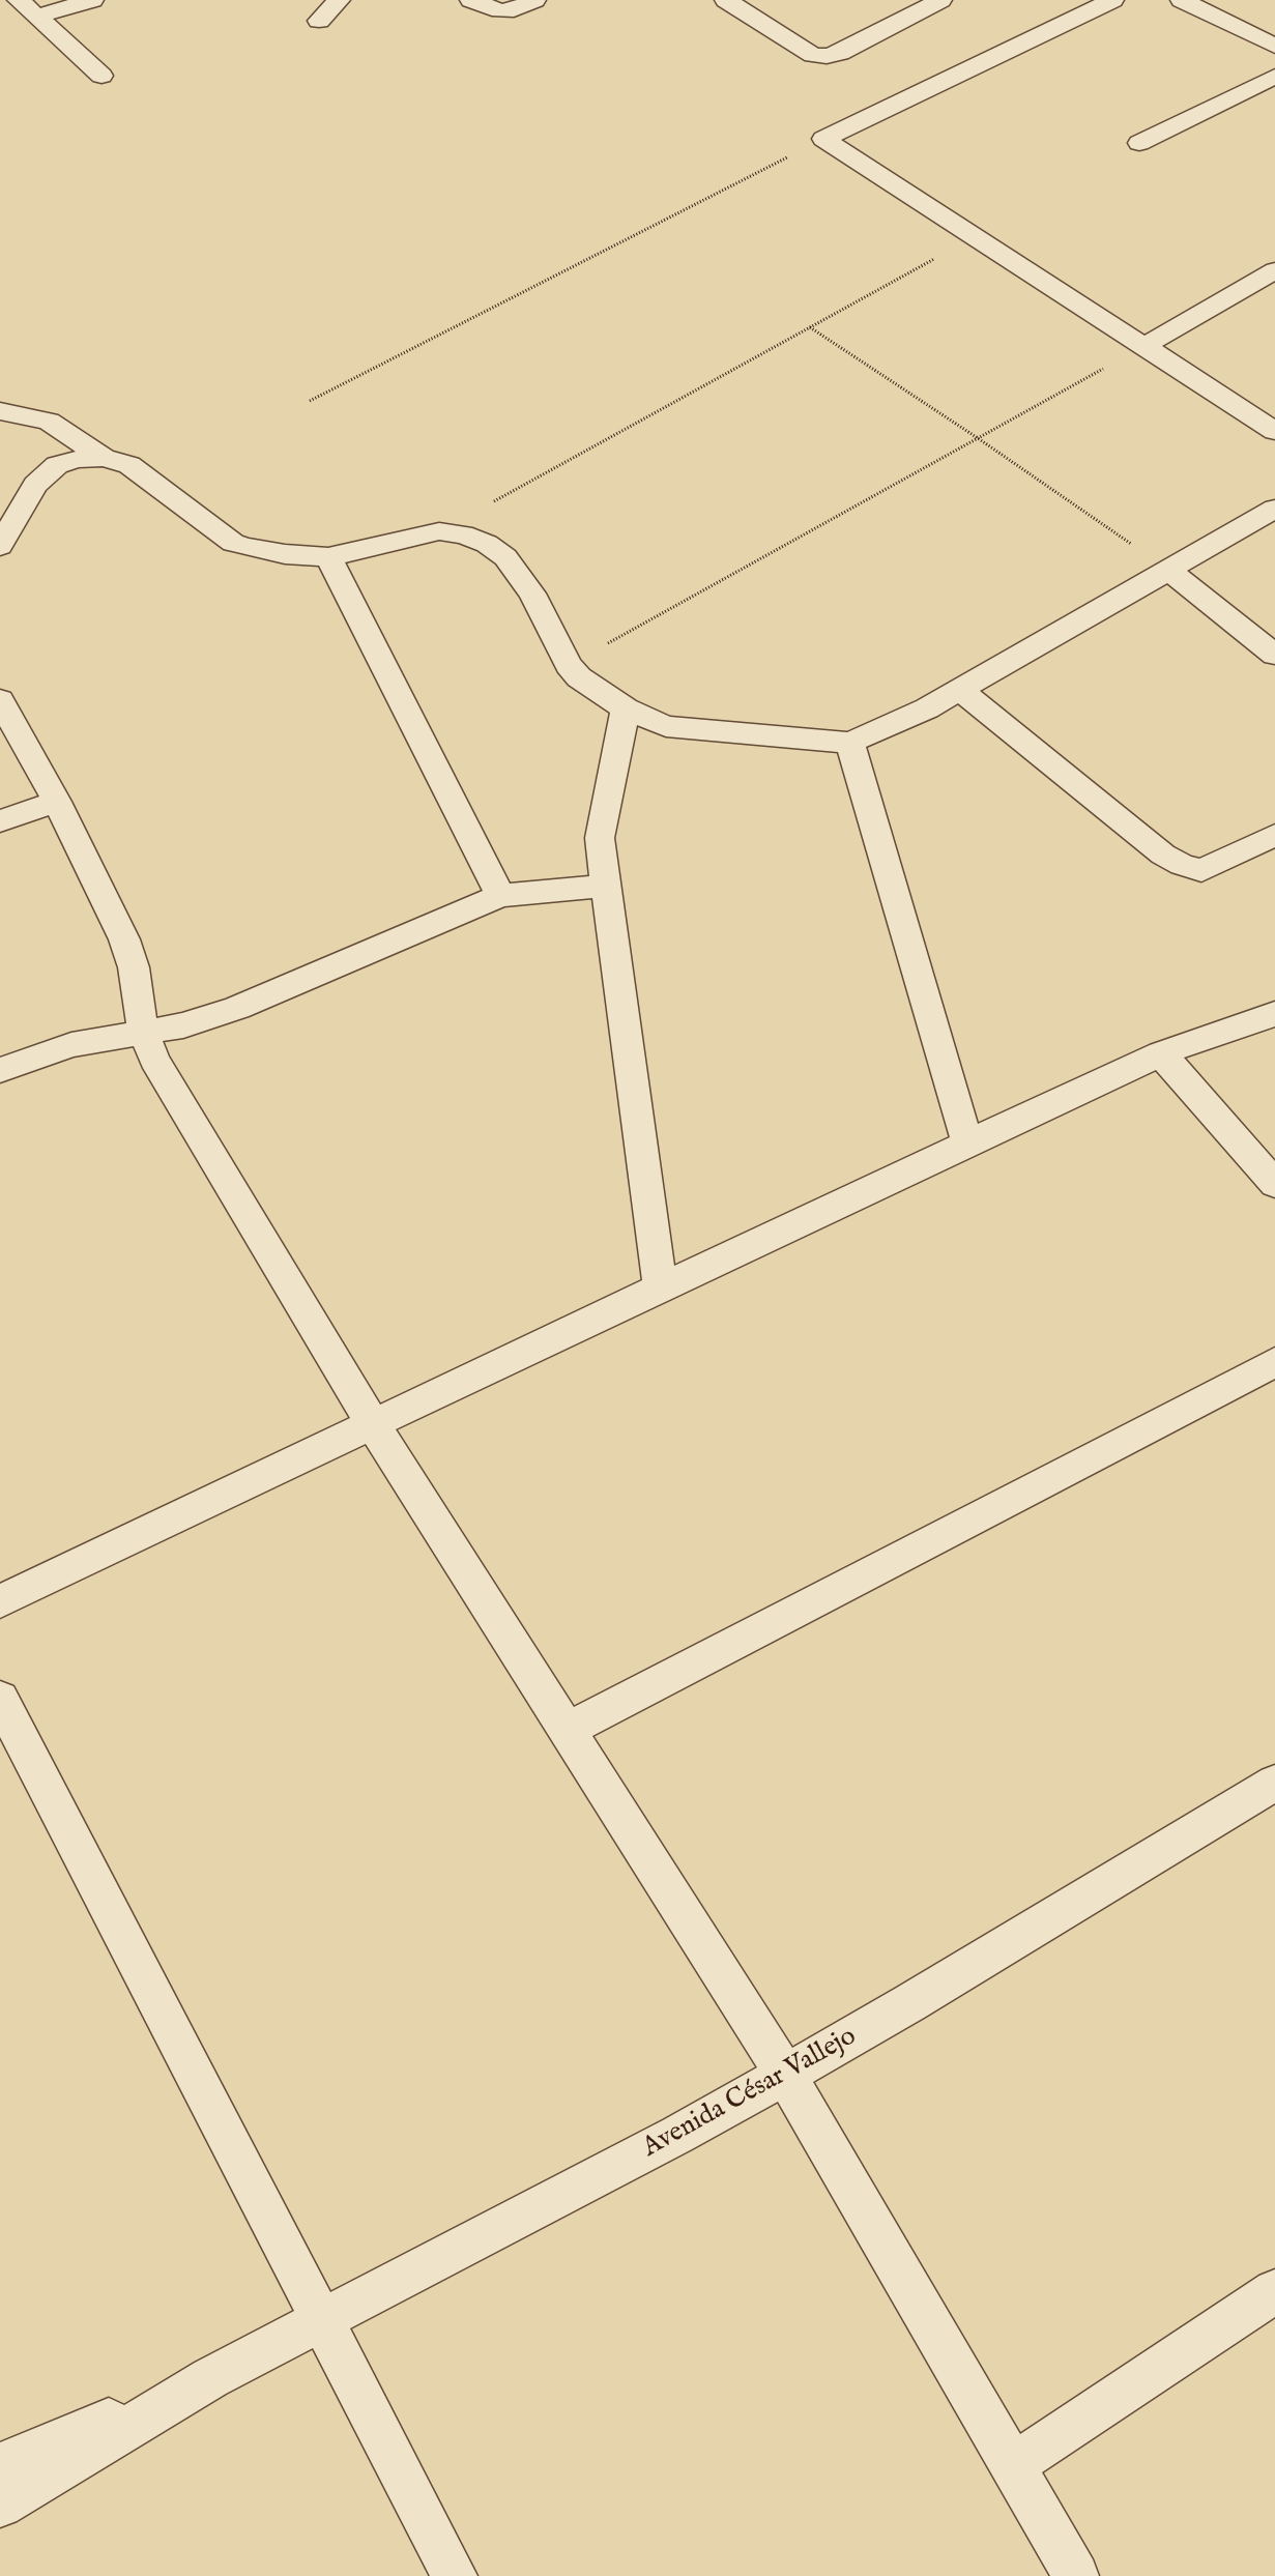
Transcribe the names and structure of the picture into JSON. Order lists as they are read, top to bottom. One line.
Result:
{"streets":{"street":["Avenida César Vallejo"]}}
